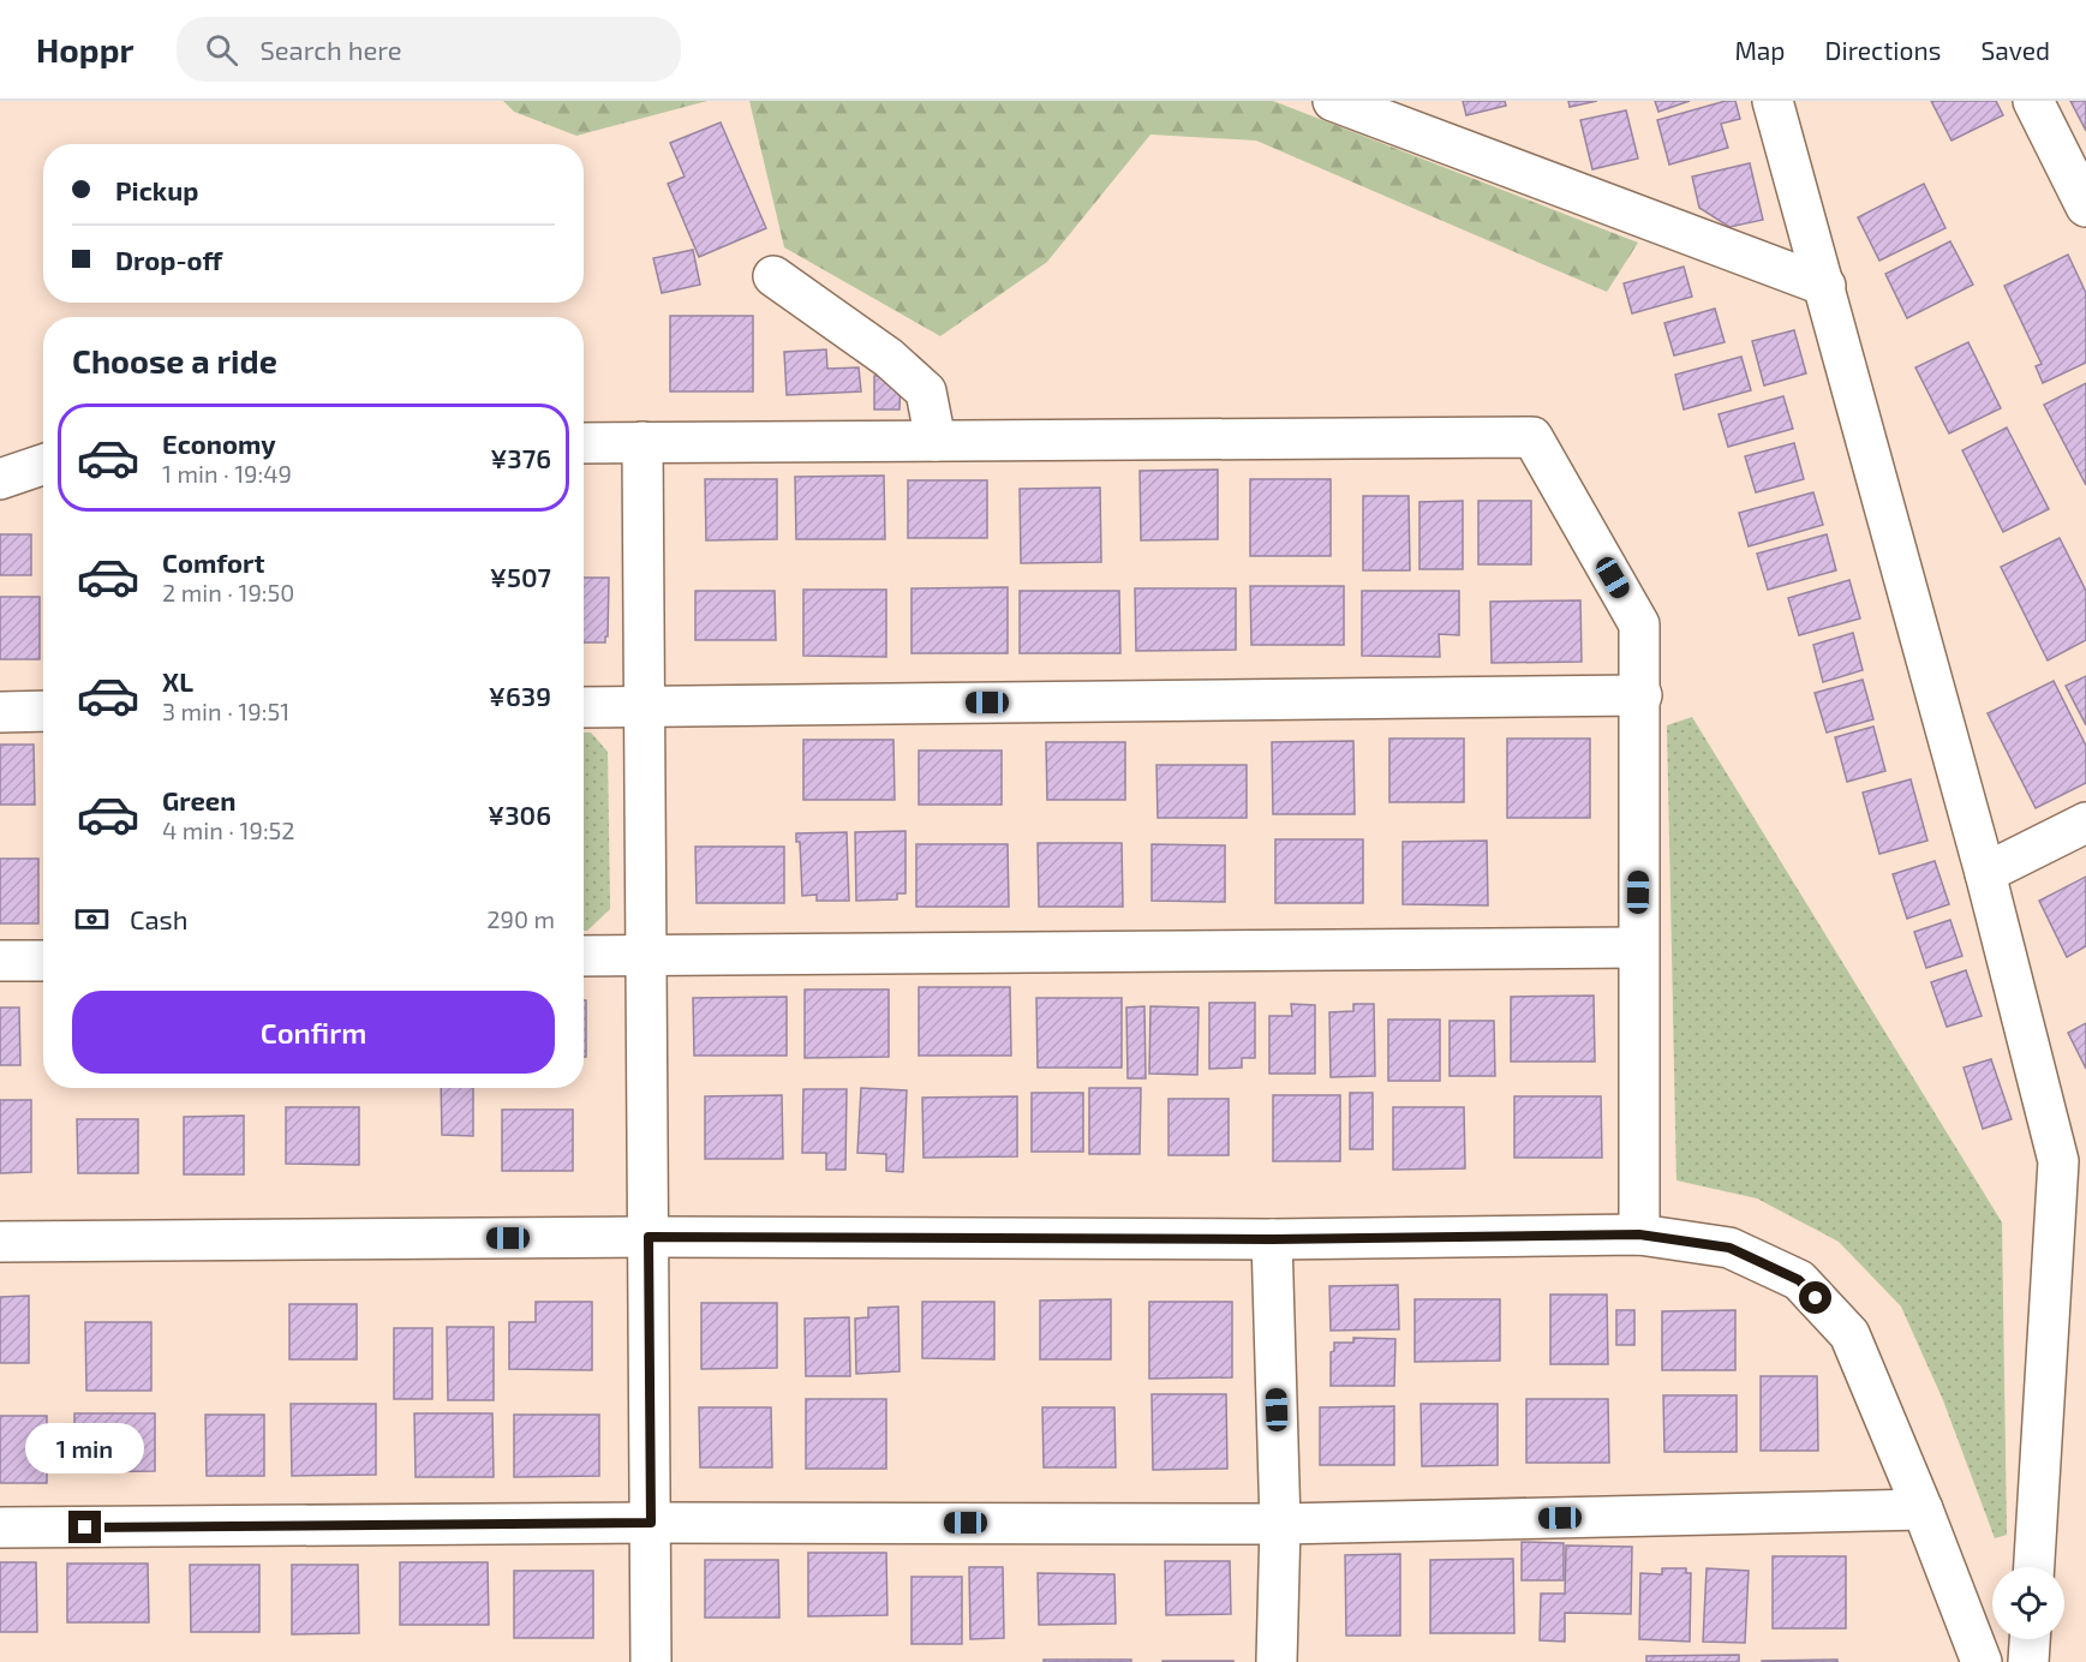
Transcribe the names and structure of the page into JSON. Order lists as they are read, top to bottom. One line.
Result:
{"page":{"header":"Hoppr","search":"Search here","nav":["Map","Directions","Saved"],"banner":["Pickup","Drop-off"],"heading":"Choose a ride","list":[{"name":"Economy","note":"1 min · 19:49","value":"¥376"},{"name":"Comfort","note":"2 min · 19:50","value":"¥507"},{"name":"XL","note":"3 min · 19:51","value":"¥639"},{"name":"Green","note":"4 min · 19:52","value":"¥306"}],"pay":["Cash","290 m"],"buttons":"Confirm","bubble":"1 min"}}
